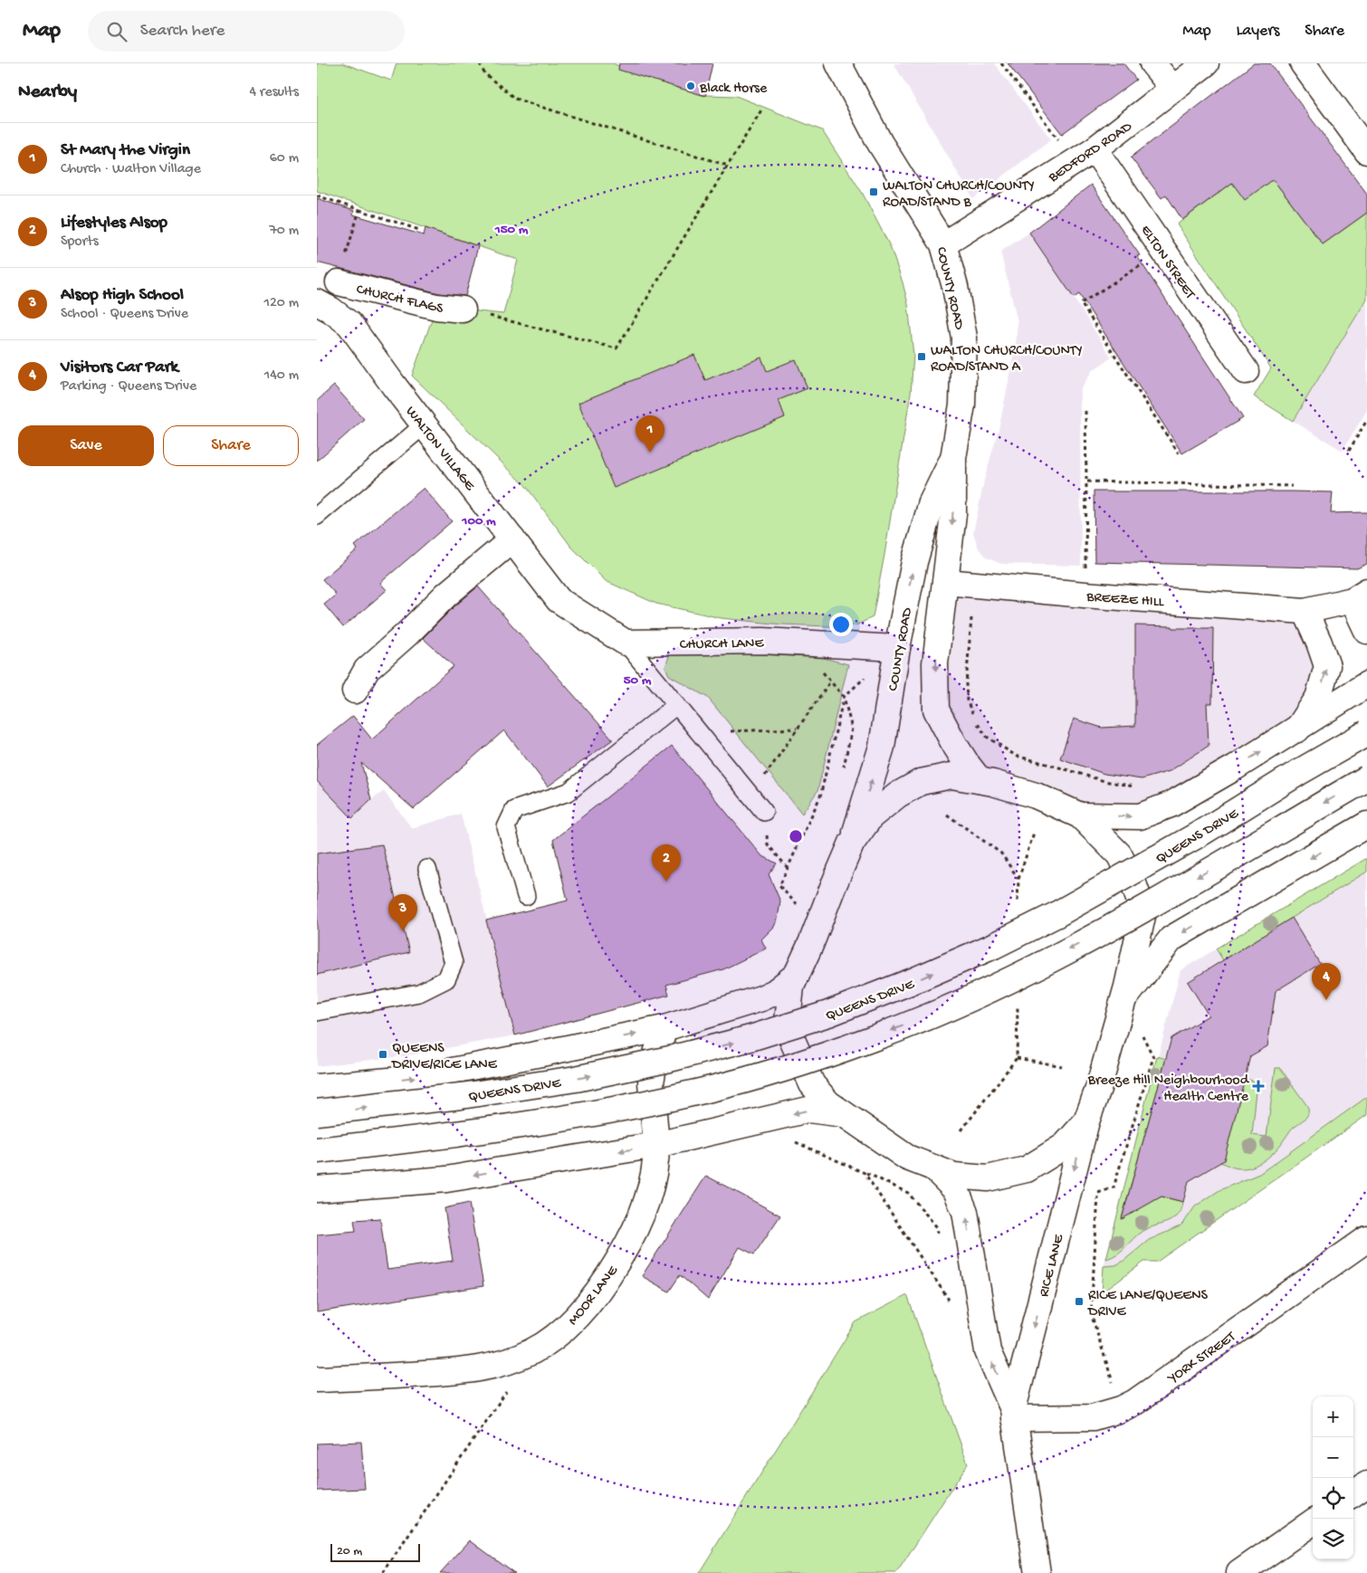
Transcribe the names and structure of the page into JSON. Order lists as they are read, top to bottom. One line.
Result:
{"streets":{"main road":["BEDFORD ROAD","ELTON STREET","COUNTY ROAD","CHURCH FLAGS","WALTON VILLAGE","BREEZE HILL","CHURCH LANE","QUEENS DRIVE","RICE LANE","MOOR LANE","YORK STREET"]},"crossings":[["BEDFORD ROAD","ELTON STREET"],["BEDFORD ROAD","COUNTY ROAD"],["COUNTY ROAD","BREEZE HILL"],["COUNTY ROAD","CHURCH LANE"],["WALTON VILLAGE","CHURCH LANE"],["RICE LANE","YORK STREET"]],"places":{"other":["Black Horse"],"transit":["WALTON CHURCH/COUNTY ROAD/STAND B","WALTON CHURCH/COUNTY ROAD/STAND A","QUEENS DRIVE/RICE LANE","RICE LANE/QUEENS DRIVE"],"health":["Breeze Hill Neighbourhood Health Centre"]},"scale_bar":"20 m","page":{"header":"Map","search":"Search here","nav":["Map","Layers","Share"],"heading":["Nearby","4 results"],"list":[{"mark":"1","name":"St Mary the Virgin","note":"Church · Walton Village","value":"60 m"},{"mark":"2","name":"Lifestyles Alsop","note":"Sports","value":"70 m"},{"mark":"3","name":"Alsop High School","note":"School · Queens Drive","value":"120 m"},{"mark":"4","name":"Visitors Car Park","note":"Parking · Queens Drive","value":"140 m"}],"buttons":["Save","Share"],"pins":["1","2","3","4"],"map_buttons":["+","−"],"scale":"20 m"},"rings":["150 m","100 m","50 m"]}
